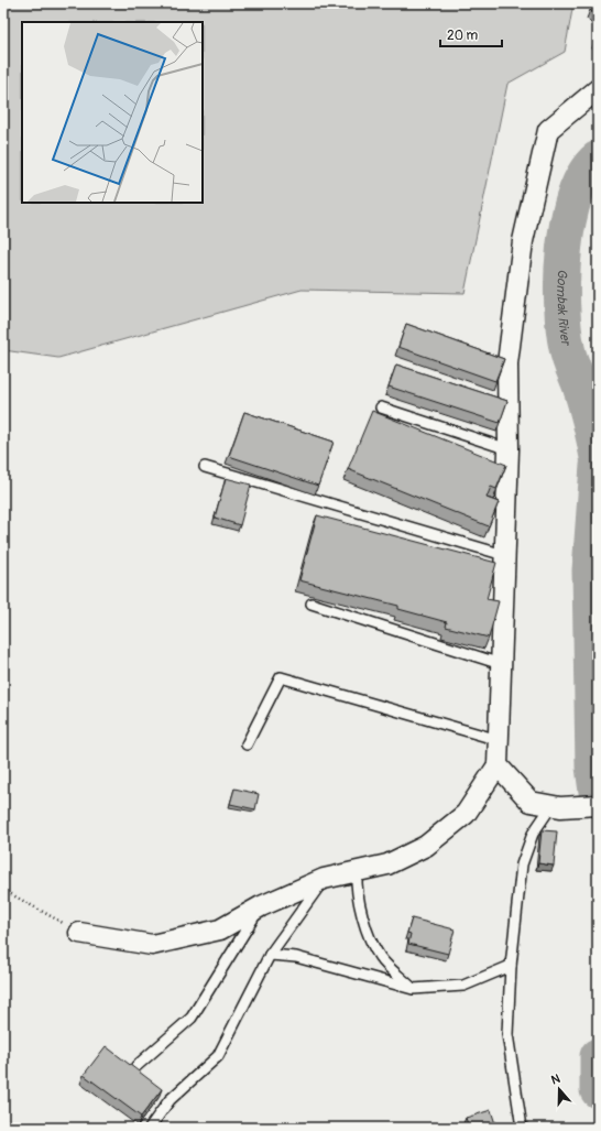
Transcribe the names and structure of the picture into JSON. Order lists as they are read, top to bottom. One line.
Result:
{"water":["Gombak River"],"scale_bar":"20 m","north":"top"}
